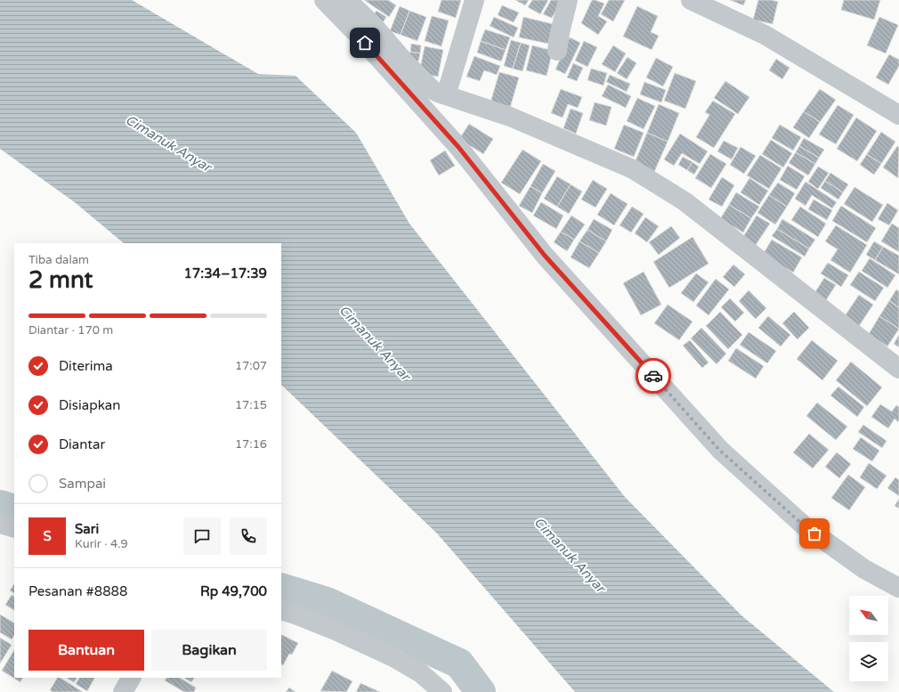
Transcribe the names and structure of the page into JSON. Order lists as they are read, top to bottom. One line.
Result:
{"water":["Cimanuk Anyar"],"north":"top left","page":{"heading":["2 mnt","Tiba dalam","17:34–17:39"],"panel":["Sari","Kurir · 4.9","Pesanan #8888","Rp 49,700"],"bar":"Diantar · 170 m","list":[["Diterima","17:07"],["Disiapkan","17:15"],["Diantar","17:16"],"Sampai"],"round":"S","buttons":["Bantuan","Bagikan"]}}
